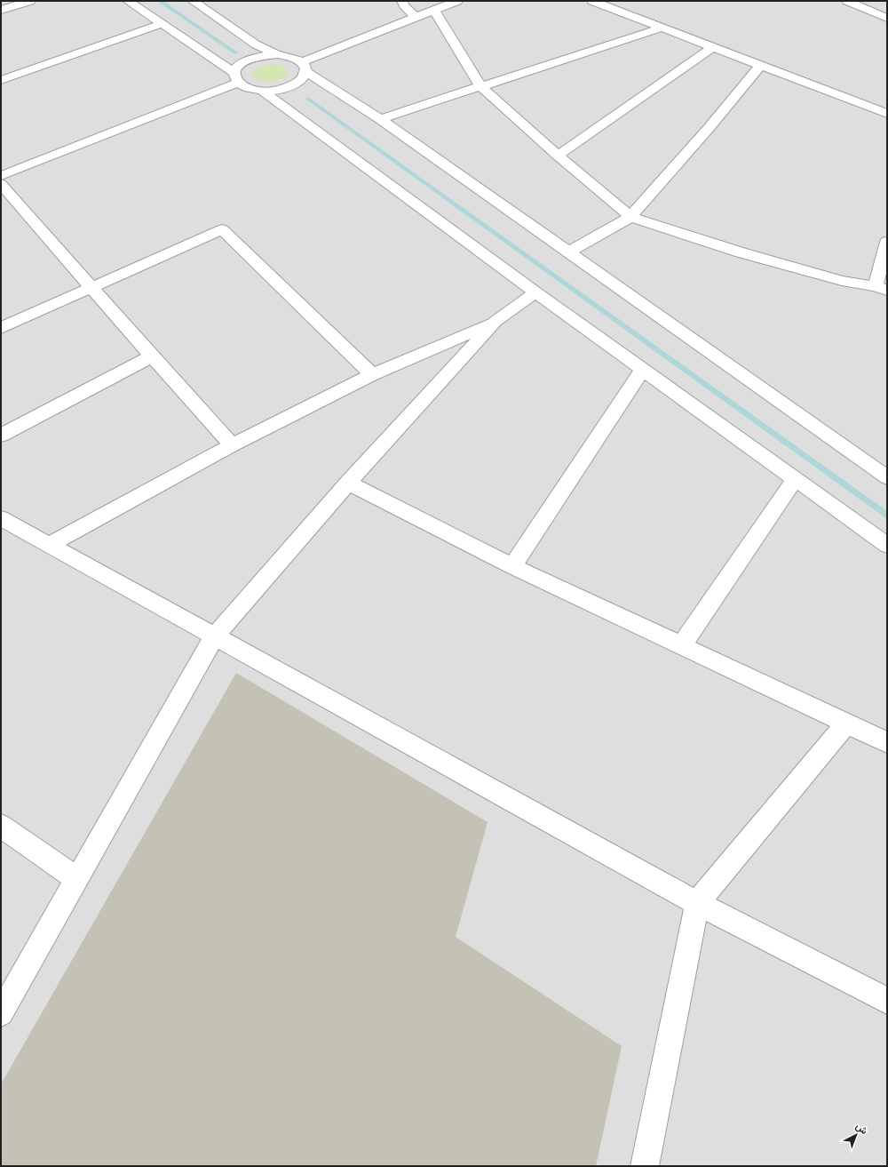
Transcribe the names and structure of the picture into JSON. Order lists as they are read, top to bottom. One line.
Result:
{"north":"top right"}
